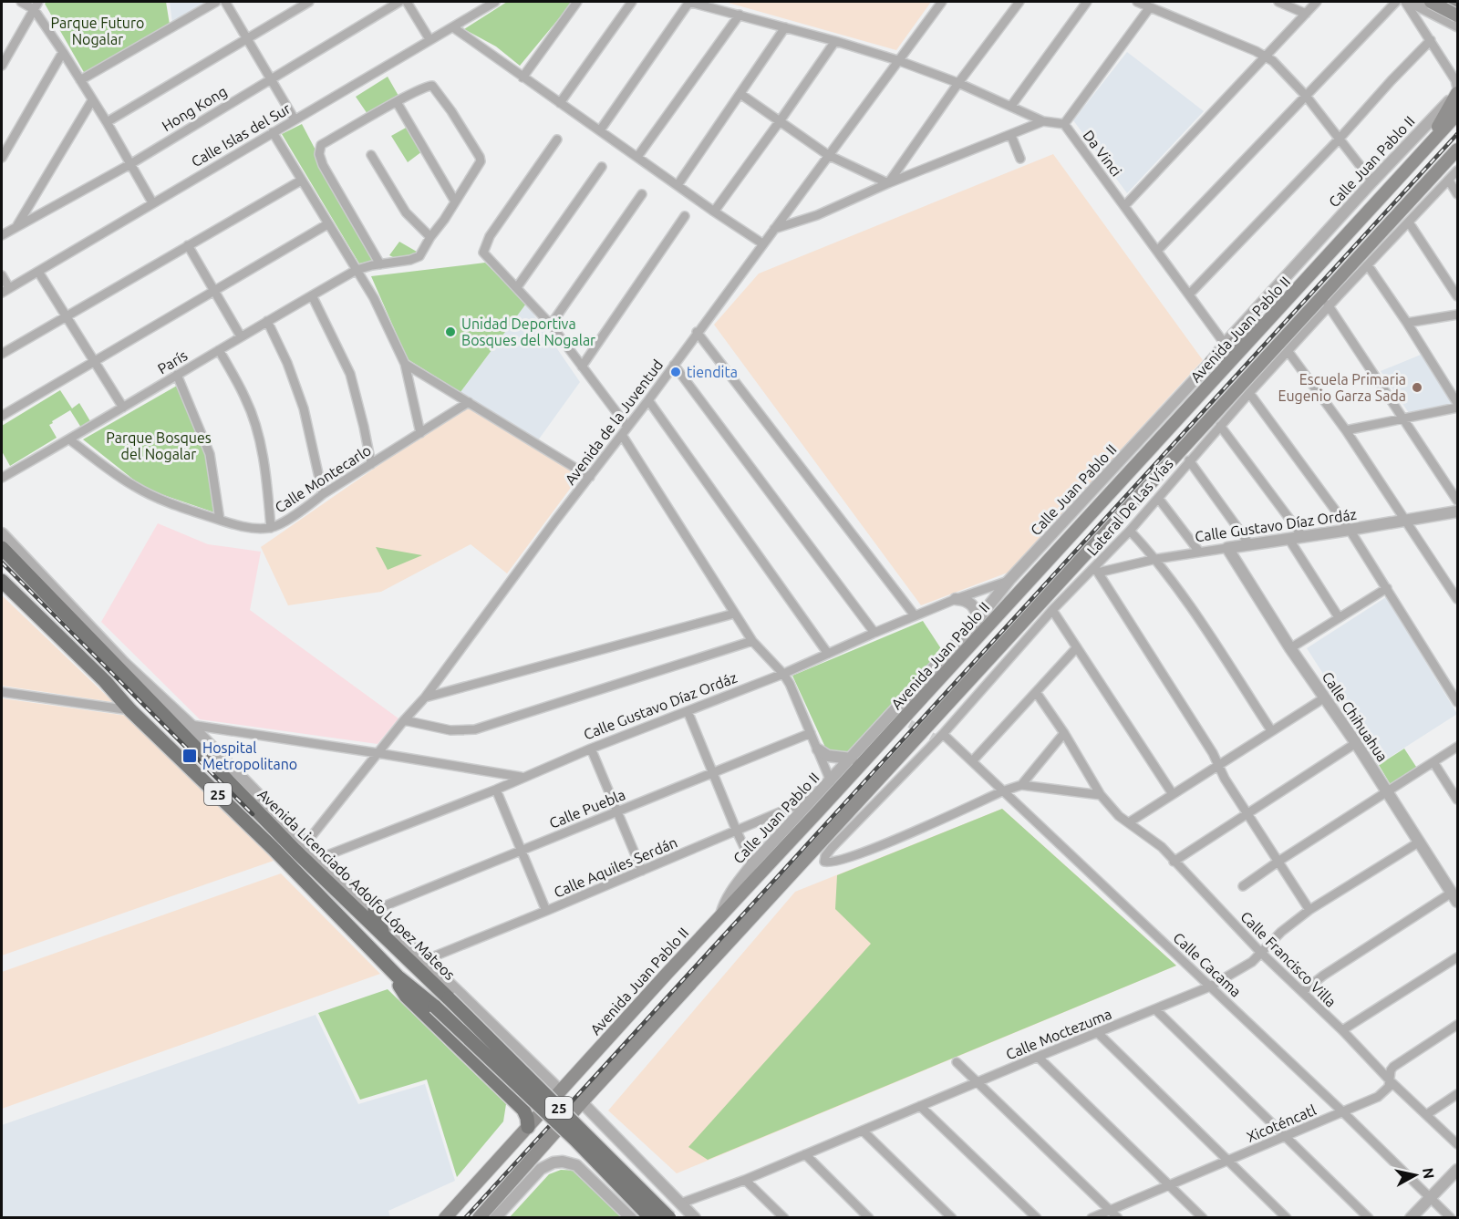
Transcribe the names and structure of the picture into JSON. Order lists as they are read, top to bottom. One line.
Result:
{"streets":{"main road":["Avenida Juan Pablo II","25","Avenida Licenciado Adolfo López Mateos"],"street":["Hong Kong","Calle Islas del Sur","Da Vinci","Calle Juan Pablo II","París","Avenida de la Juventud","Calle Montecarlo","Lateral De Las Vías","Calle Gustavo Díaz Ordáz","Calle Chihuahua","Calle Puebla","Calle Aquiles Serdán","Calle Francisco Villa","Calle Cacama","Calle Moctezuma","Xicoténcatl"]},"crossings":[["Da Vinci","Calle Juan Pablo II"],["Da Vinci","Avenida de la Juventud"],["Calle Juan Pablo II","Avenida Juan Pablo II"],["Calle Juan Pablo II","Calle Gustavo Díaz Ordáz"],["Calle Juan Pablo II","Calle Aquiles Serdán"],["París","Calle Montecarlo"],["Avenida de la Juventud","Avenida Licenciado Adolfo López Mateos"],["Lateral De Las Vías","Calle Gustavo Díaz Ordáz"],["Lateral De Las Vías","Calle Cacama"],["Calle Gustavo Díaz Ordáz","Calle Chihuahua"],["Calle Chihuahua","Calle Moctezuma"],["Calle Francisco Villa","Calle Moctezuma"],["Calle Francisco Villa","Xicoténcatl"],["Calle Cacama","Calle Moctezuma"],["Calle Cacama","Xicoténcatl"]],"parks":["Parque Futuro Nogalar","Parque Bosques del Nogalar"],"places":{"other":["Unidad Deportiva Bosques del Nogalar","tiendita","Escuela Primaria Eugenio Garza Sada"],"transit":["Hospital Metropolitano"]},"north":"right"}
